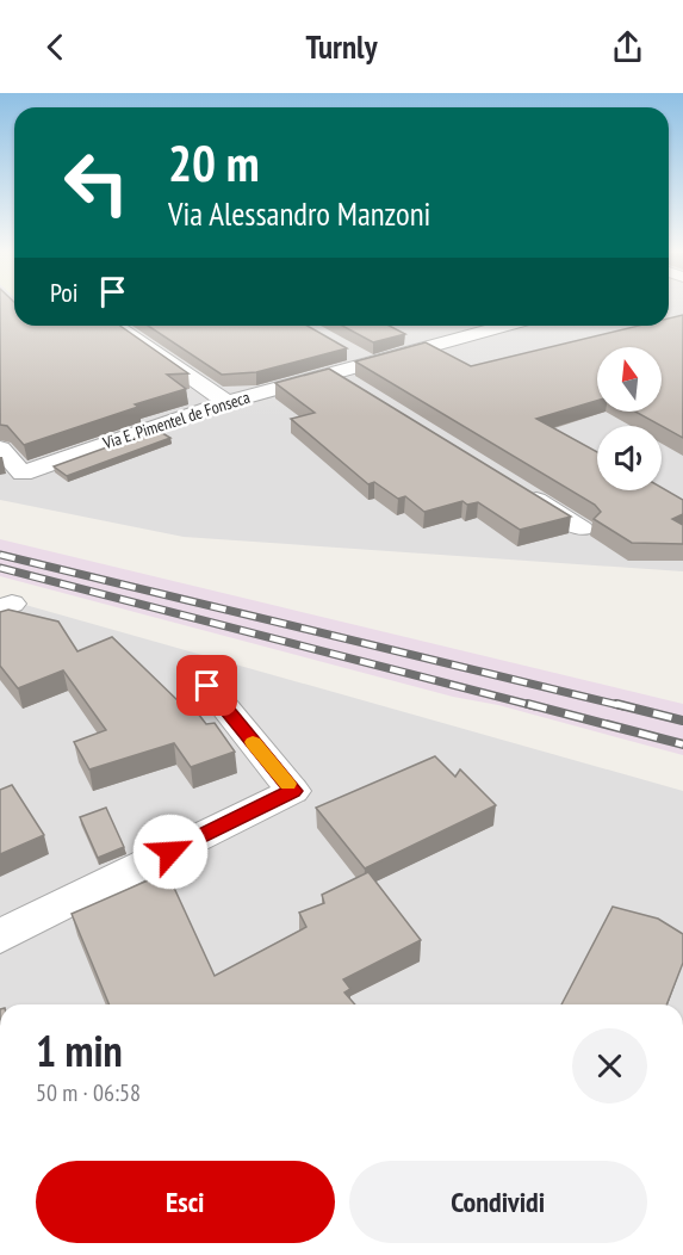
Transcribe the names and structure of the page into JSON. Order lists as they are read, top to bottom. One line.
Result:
{"streets":{"street":["Via E. Pimentel de Fonseca"]},"north":"top","page":{"header":"Turnly","turn":["20 m","Via Alessandro Manzoni"],"then":"Poi","heading":["1 min","50 m · 06:58"],"buttons":["Esci","Condividi"]}}
